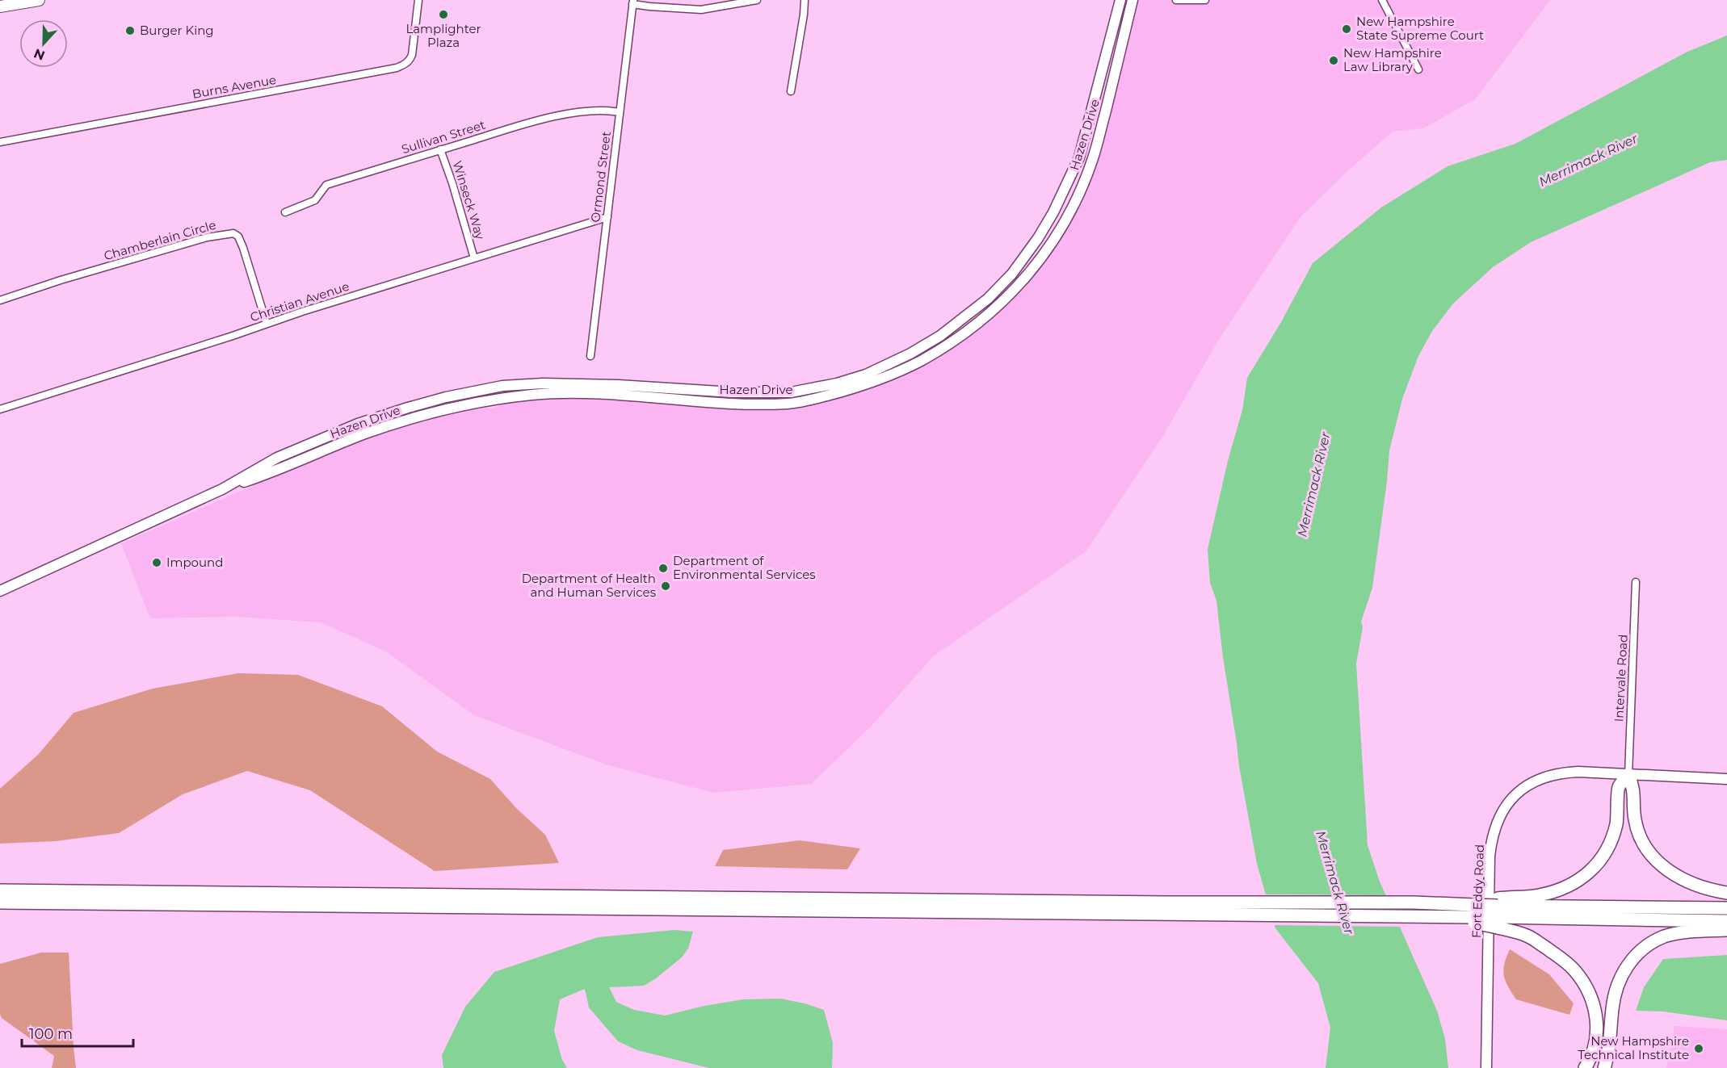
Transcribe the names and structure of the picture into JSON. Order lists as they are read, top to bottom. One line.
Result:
{"streets":{"street":["Burns Avenue","Hazen Drive","Sullivan Street","Ormond Street","Winseck Way","Chamberlain Circle","Christian Avenue","Intervale Road","Fort Eddy Road"]},"crossings":[["Sullivan Street","Ormond Street"],["Sullivan Street","Winseck Way"],["Ormond Street","Christian Avenue"],["Winseck Way","Christian Avenue"],["Chamberlain Circle","Christian Avenue"],["Intervale Road","Fort Eddy Road"]],"water":["Merrimack River"],"places":["Lamplighter Plaza","New Hampshire State Supreme Court","Burger King","New Hampshire Law Library","Impound","Department of Environmental Services","Department of Health and Human Services","New Hampshire Technical Institute"],"scale_bar":"100 m","north":"bottom"}
